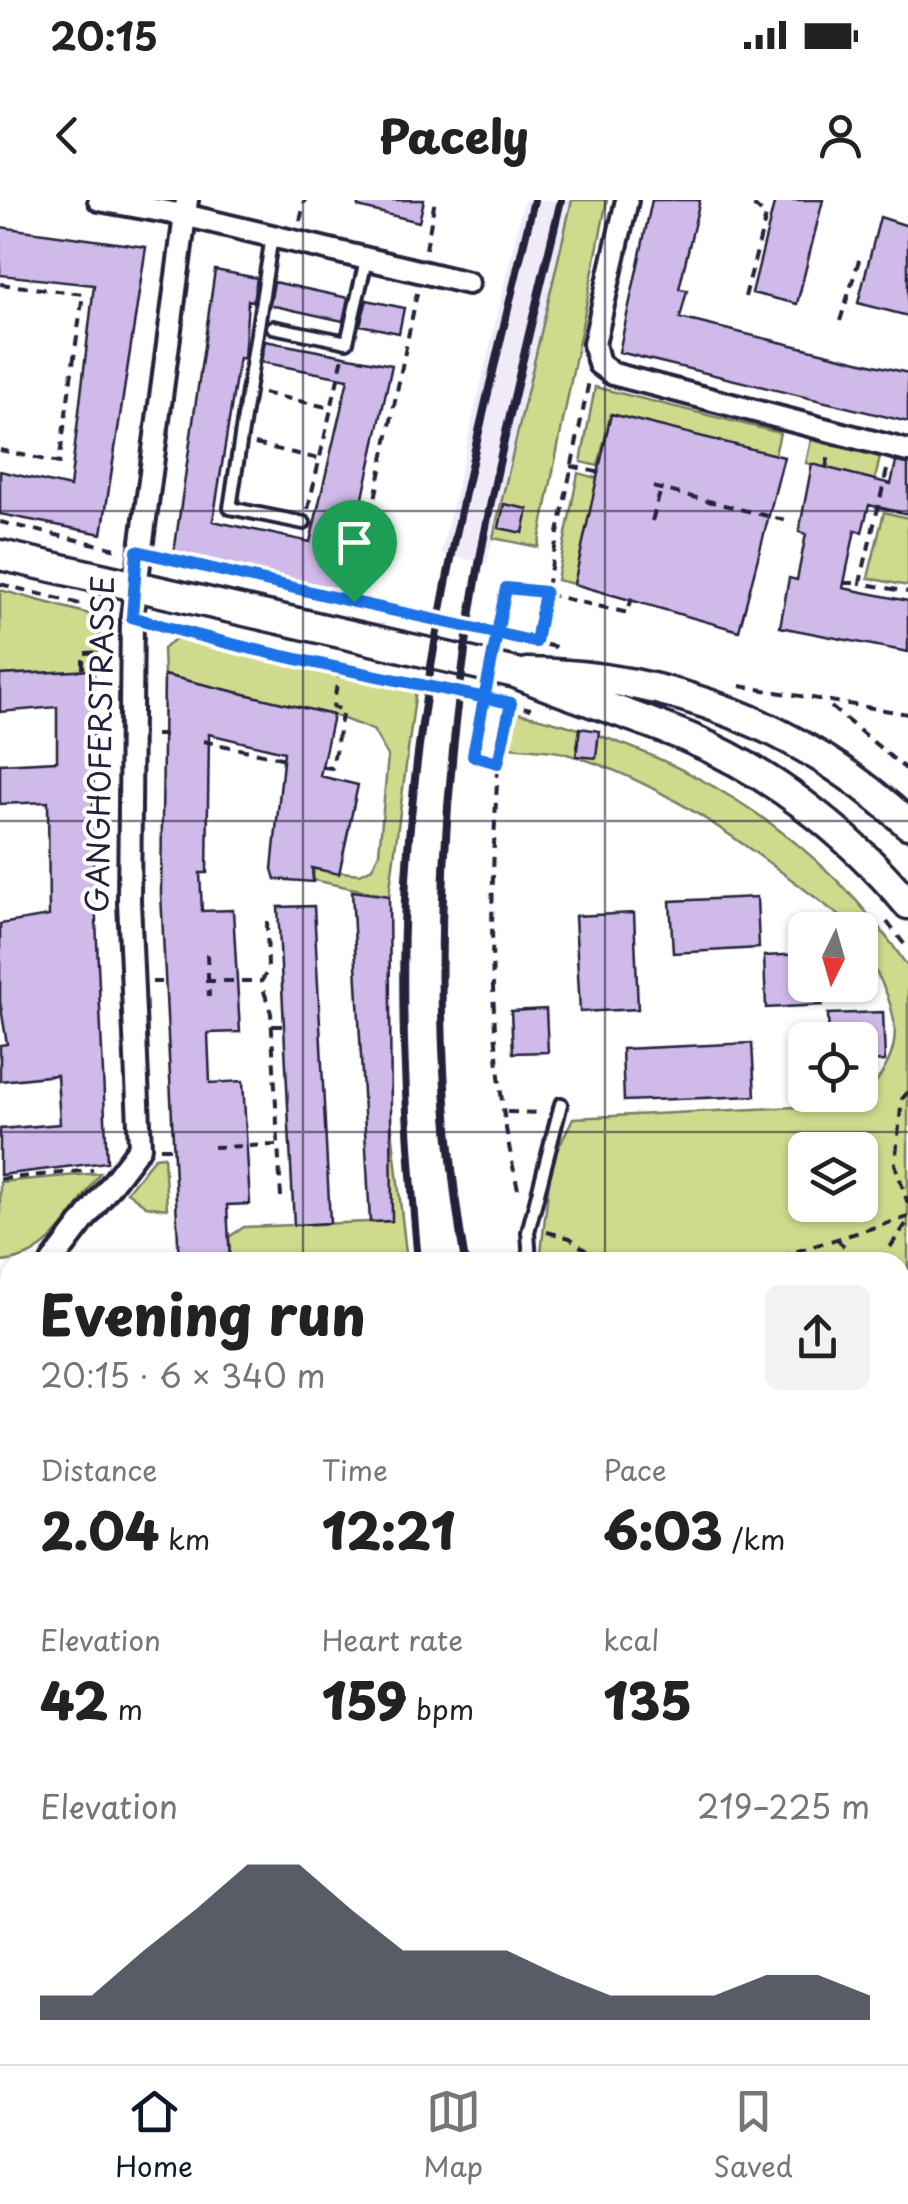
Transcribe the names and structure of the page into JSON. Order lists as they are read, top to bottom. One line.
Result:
{"streets":{"street":["GANGHOFERSTRASSE"]},"north":"bottom","page":{"status":"20:15","header":"Pacely","heading":["Evening run","20:15 · 6 × 340 m"],"stats":[["Distance","2.04 km"],["Time","12:21"],["Pace","6:03 /km"],["Elevation","42 m"],["Heart rate","159 bpm"],["kcal","135"]],"chart":["Elevation","219–225 m"],"tabs":["Home","Map","Saved"]}}
